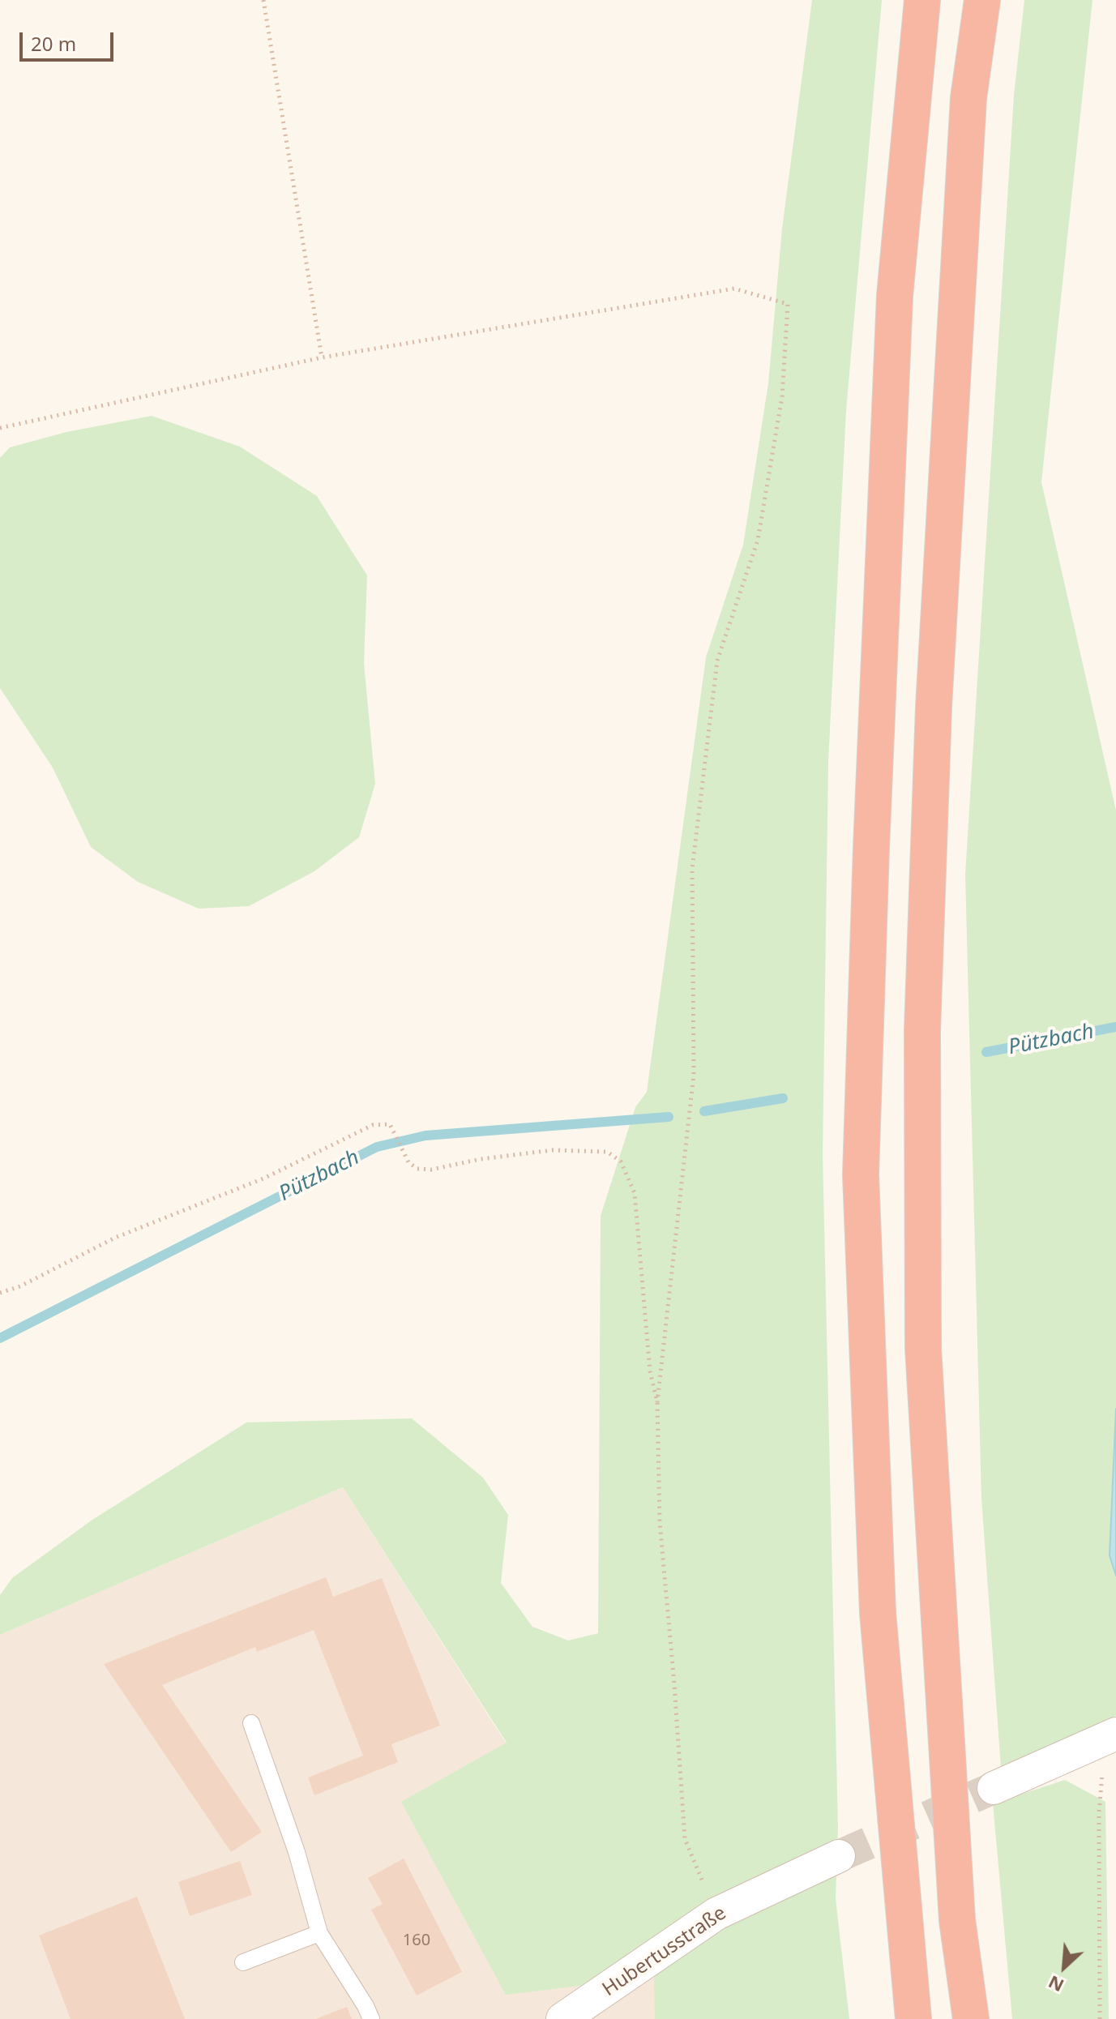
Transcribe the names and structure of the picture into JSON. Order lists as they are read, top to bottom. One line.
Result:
{"streets":{"street":["Hubertusstraße"]},"water":["Pützbach"],"house_numbers":["160"],"scale_bar":"20 m","north":"bottom left"}
